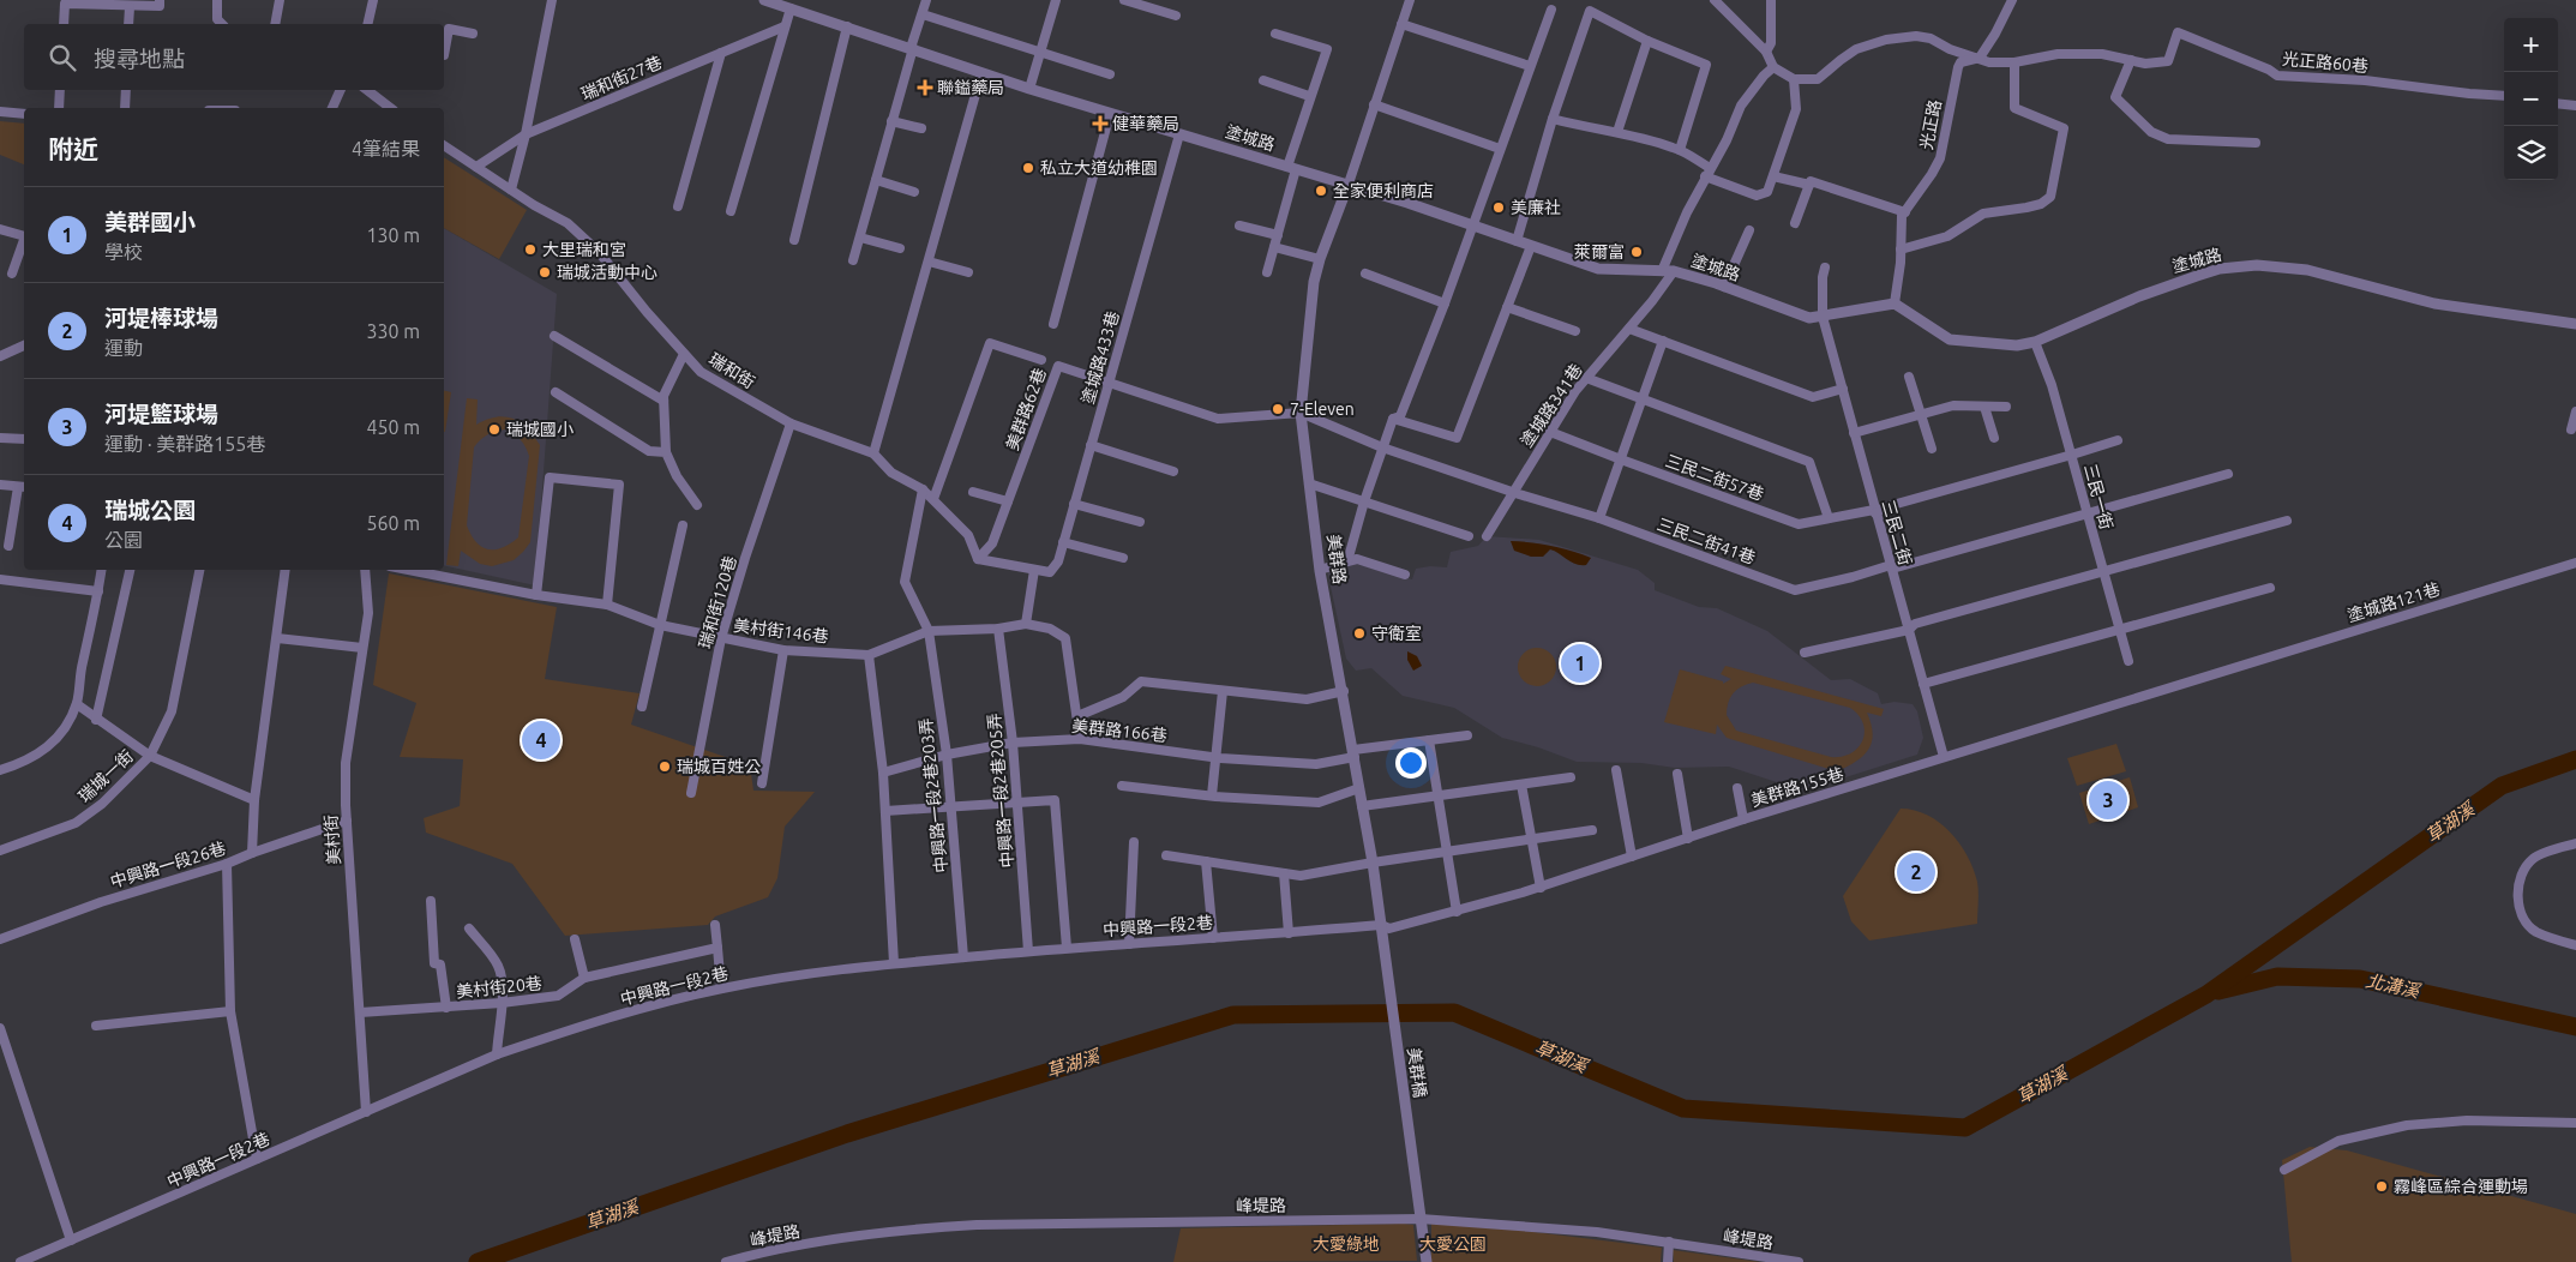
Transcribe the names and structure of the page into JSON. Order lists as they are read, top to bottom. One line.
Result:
{"streets":{"street":["光正路60巷","瑞和街27巷","光正路","塗城路","塗城路433巷","瑞和街","塗城路341巷","美群路62巷","三民二街57巷","三民一街","三民二街","三民二街41巷","美群路","瑞和街120巷","塗城路121巷","美村街146巷","美群路166巷","瑞城一街","美群路155巷","中興路一段2巷205弄","中興路一段2巷203弄","美村街","中興路一段26巷","中興路一段2巷","美村街20巷","美群橋","峰堤路"]},"crossings":[["光正路60巷","光正路"],["瑞和街27巷","瑞和街"],["光正路","塗城路"],["塗城路","塗城路433巷"],["塗城路","塗城路341巷"],["塗城路","三民一街"],["塗城路","三民二街"],["塗城路","美群路"],["塗城路433巷","美群路62巷"],["瑞和街","美群路62巷"],["瑞和街","瑞和街120巷"],["瑞和街","中興路一段2巷203弄"],["塗城路341巷","三民二街57巷"],["塗城路341巷","三民二街41巷"],["美群路62巷","三民二街41巷"],["美群路62巷","美群路"],["三民二街57巷","三民一街"],["三民二街57巷","三民二街"],["三民一街","三民二街41巷"],["三民二街","三民二街41巷"],["三民二街","美群路155巷"],["三民二街41巷","美群路"],["美群路","美群路166巷"],["美群路","美群路155巷"],["美群路","中興路一段2巷"],["美群路","美群橋"],["瑞和街120巷","美村街146巷"],["塗城路121巷","美群路155巷"],["美村街146巷","美群路166巷"],["美村街146巷","中興路一段2巷205弄"],["美村街146巷","中興路一段2巷203弄"],["美群路166巷","中興路一段2巷205弄"],["美群路166巷","中興路一段2巷203弄"],["美群路155巷","中興路一段2巷"],["中興路一段2巷205弄","中興路一段2巷"],["中興路一段2巷203弄","中興路一段2巷"],["美村街","中興路一段26巷"],["美村街","中興路一段2巷"],["美村街","美村街20巷"],["美群橋","峰堤路"]],"water":["草湖溪","北溝溪"],"parks":["大愛綠地","大愛公園"],"places":{"health":["聯鎰藥局","健華藥局"],"other":["私立大道幼稚園","全家便利商店","美廉社","大里瑞和宮","萊爾富","瑞城活動中心","7-Eleven","瑞城國小","守衛室","瑞城百姓公","霧峰區綜合運動場"]},"page":{"map_buttons":["+","−"],"search":"搜尋地點","heading":["附近","4筆結果"],"list":[{"mark":"1","name":"美群國小","note":"學校","value":"130 m"},{"mark":"2","name":"河堤棒球場","note":"運動","value":"330 m"},{"mark":"3","name":"河堤籃球場","note":"運動 · 美群路155巷","value":"450 m"},{"mark":"4","name":"瑞城公園","note":"公園","value":"560 m"}],"pins":["1","4","3","2"]}}
